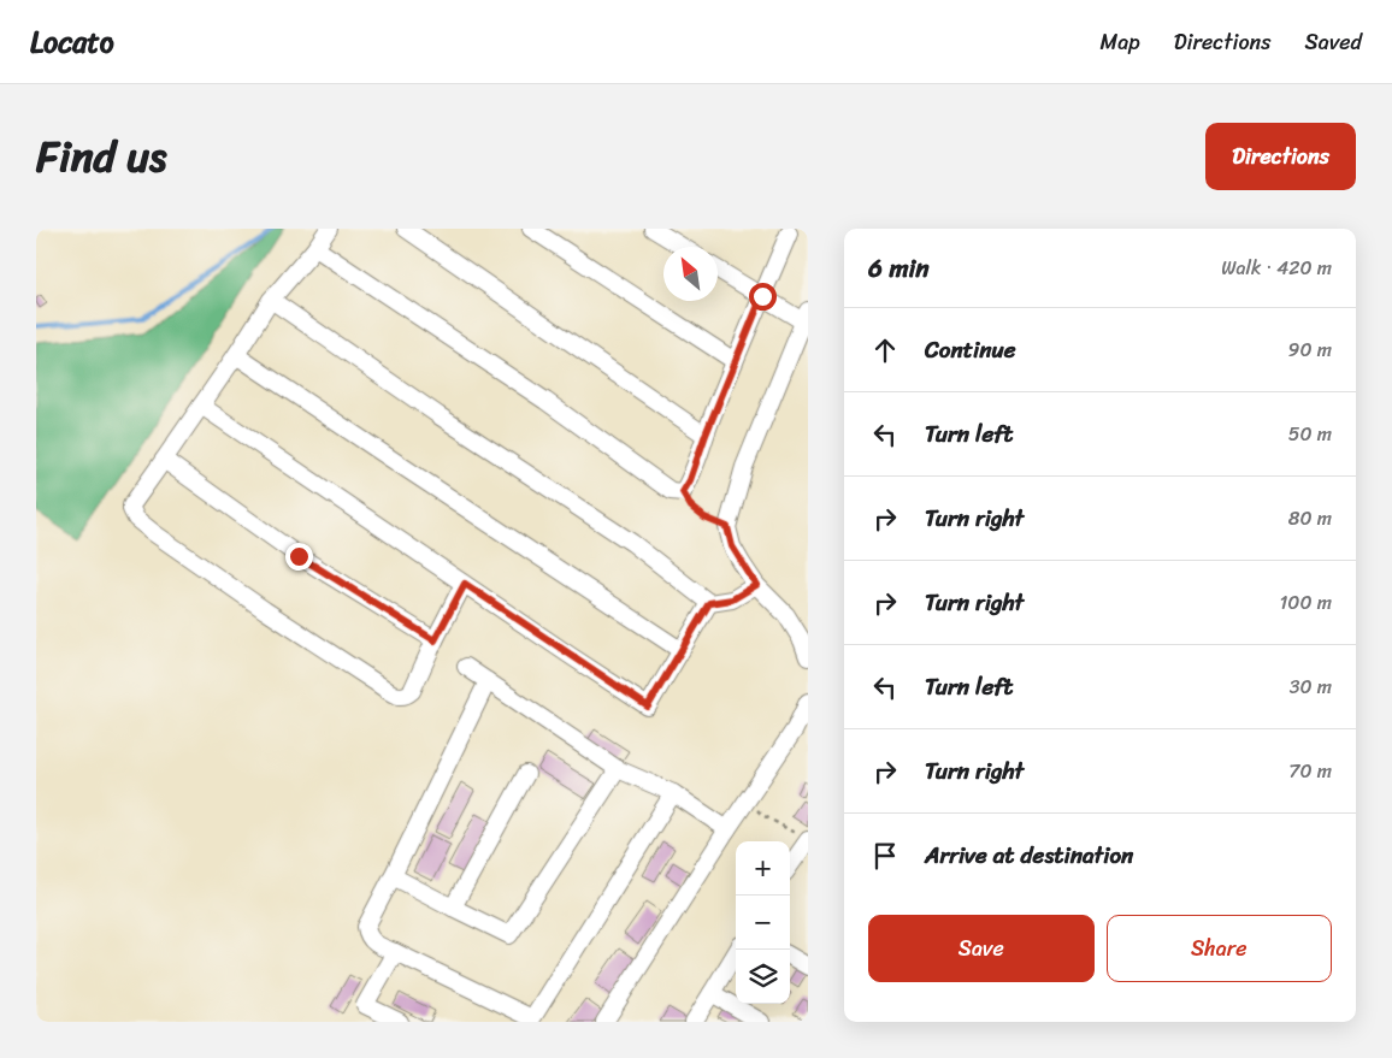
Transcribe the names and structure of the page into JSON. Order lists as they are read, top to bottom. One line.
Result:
{"north":"top left","page":{"header":"Locato","nav":["Map","Directions","Saved"],"title":"Find us","buttons":["Directions",["Save","Share"]],"heading":["6 min","Walk · 420 m"],"list":[["Continue","90 m"],["Turn left","50 m"],["Turn right","80 m"],["Turn right","100 m"],["Turn left","30 m"],["Turn right","70 m"],"Arrive at destination"],"map_buttons":["+","−"]}}
